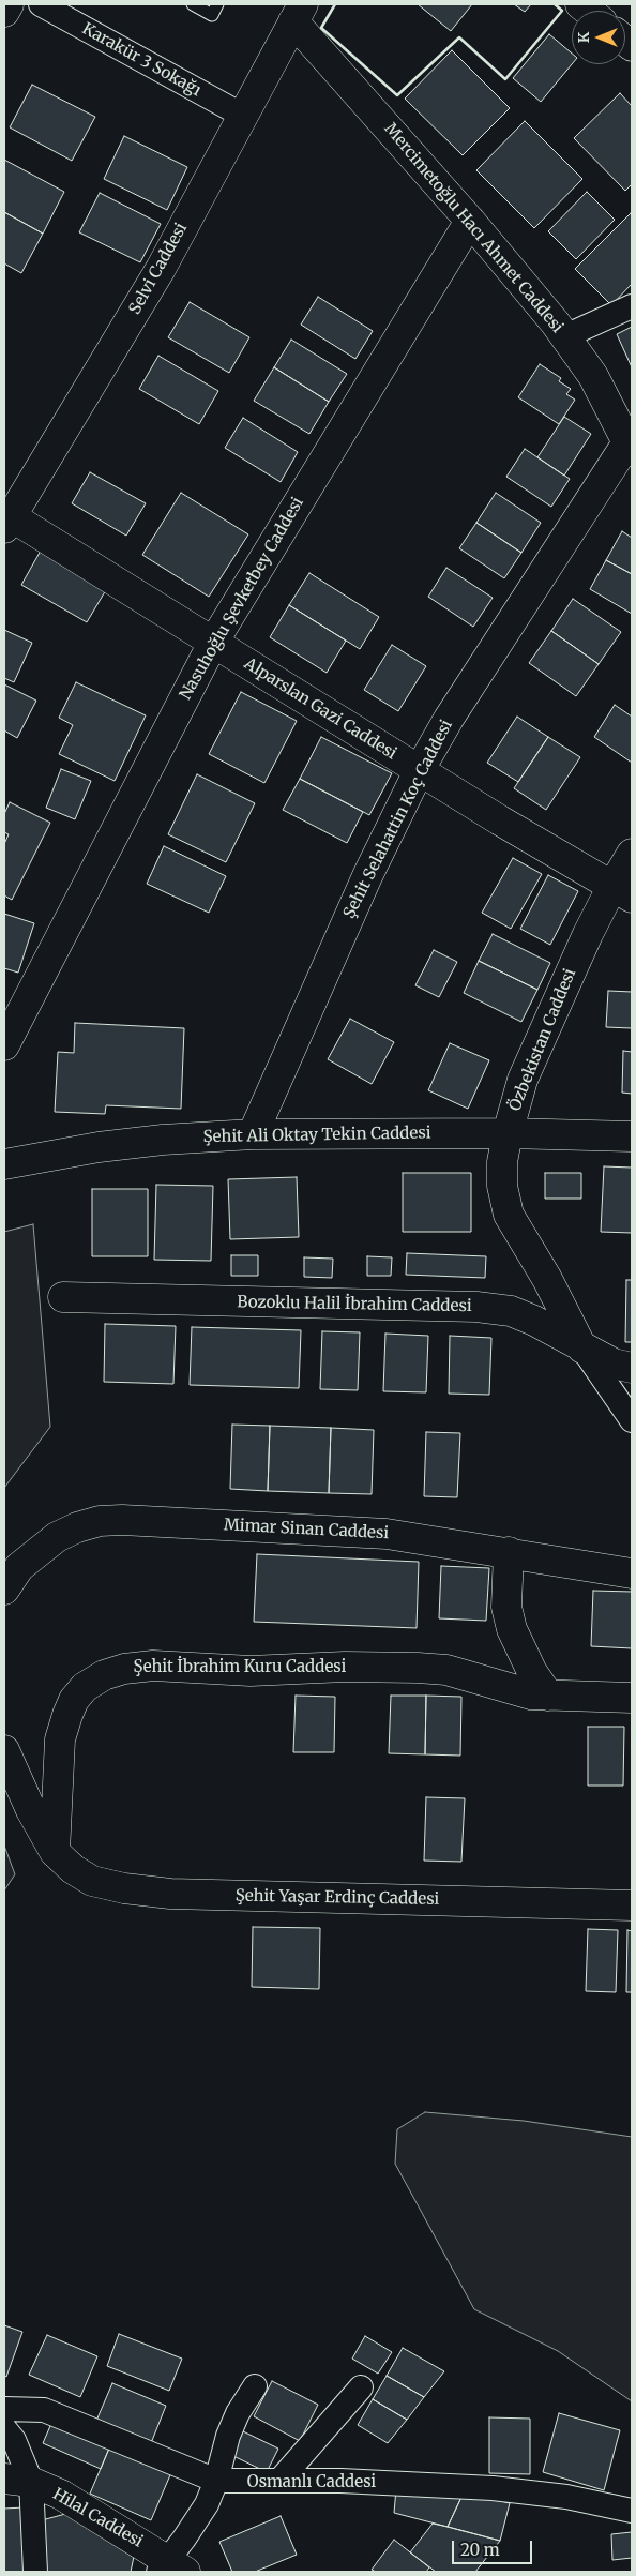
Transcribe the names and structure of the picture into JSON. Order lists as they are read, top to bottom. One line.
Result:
{"streets":{"street":["Karakür 3 Sokağı","Mercimetoğlu Hacı Ahmet Caddesi","Selvi Caddesi","Nasuhoğlu Şevketbey Caddesi","Alparslan Gazi Caddesi","Şehit Selahattin Koç Caddesi","Özbekistan Caddesi","Şehit Ali Oktay Tekin Caddesi","Bozoklu Halil İbrahim Caddesi","Mimar Sinan Caddesi","Şehit İbrahim Kuru Caddesi","Şehit Yaşar Erdinç Caddesi","Osmanlı Caddesi","Hilal Caddesi"]},"crossings":[["Karakür 3 Sokağı","Selvi Caddesi"],["Mercimetoğlu Hacı Ahmet Caddesi","Selvi Caddesi"],["Mercimetoğlu Hacı Ahmet Caddesi","Nasuhoğlu Şevketbey Caddesi"],["Mercimetoğlu Hacı Ahmet Caddesi","Şehit Selahattin Koç Caddesi"],["Selvi Caddesi","Alparslan Gazi Caddesi"],["Nasuhoğlu Şevketbey Caddesi","Alparslan Gazi Caddesi"],["Alparslan Gazi Caddesi","Şehit Selahattin Koç Caddesi"],["Alparslan Gazi Caddesi","Özbekistan Caddesi"],["Şehit Selahattin Koç Caddesi","Şehit Ali Oktay Tekin Caddesi"],["Özbekistan Caddesi","Şehit Ali Oktay Tekin Caddesi"],["Özbekistan Caddesi","Bozoklu Halil İbrahim Caddesi"],["Şehit İbrahim Kuru Caddesi","Şehit Yaşar Erdinç Caddesi"]],"scale_bar":"20 m","north":"left"}
